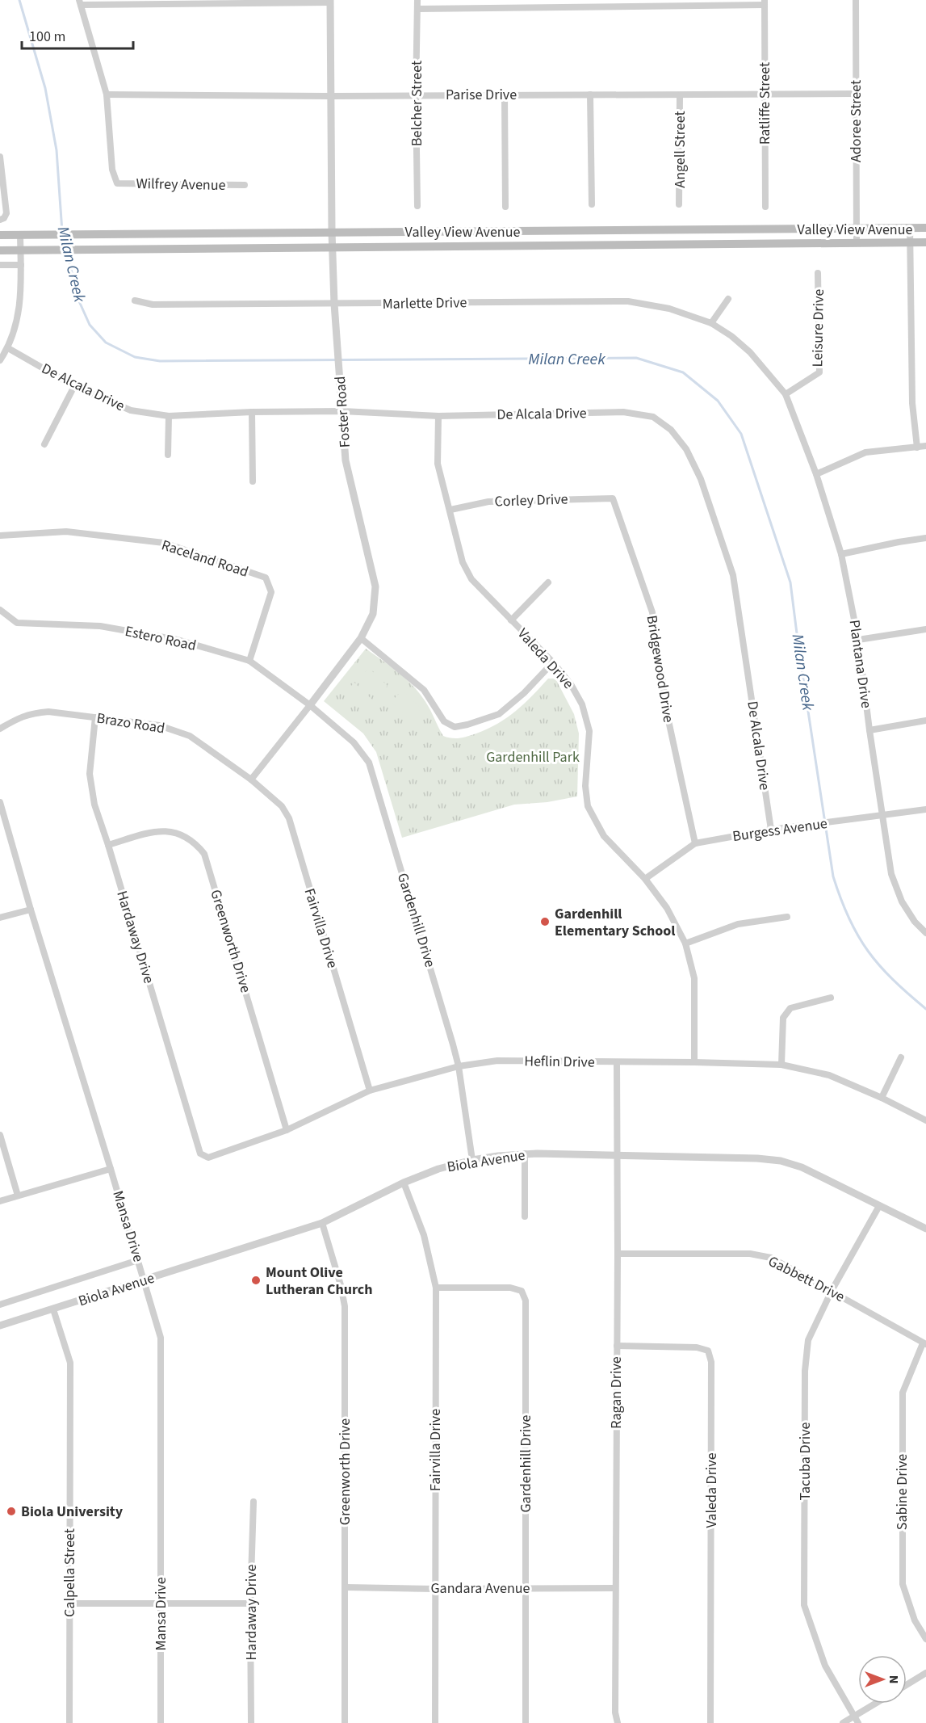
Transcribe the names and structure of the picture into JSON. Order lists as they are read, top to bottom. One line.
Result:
{"streets":{"main road":["Valley View Avenue"],"street":["Parise Drive","Belcher Street","Ratliffe Street","Adoree Street","Angell Street","Wilfrey Avenue","Marlette Drive","Leisure Drive","De Alcala Drive","Foster Road","Corley Drive","Raceland Road","Estero Road","Valeda Drive","Plantana Drive","Bridgewood Drive","Brazo Road","Burgess Avenue","Gardenhill Drive","Fairvilla Drive","Hardaway Drive","Greenworth Drive","Heflin Drive","Biola Avenue","Mansa Drive","Gabbett Drive","Ragan Drive","Tacuba Drive","Sabine Drive","Calpella Street","Gandara Avenue"]},"crossings":[["Parise Drive","Belcher Street"],["Parise Drive","Ratliffe Street"],["Parise Drive","Adoree Street"],["Parise Drive","Angell Street"],["Parise Drive","Wilfrey Avenue"],["Parise Drive","Foster Road"],["Adoree Street","Valley View Avenue"],["Valley View Avenue","Foster Road"],["Marlette Drive","Leisure Drive"],["Marlette Drive","Foster Road"],["Marlette Drive","Plantana Drive"],["Leisure Drive","Plantana Drive"],["De Alcala Drive","Foster Road"],["De Alcala Drive","Valeda Drive"],["De Alcala Drive","Burgess Avenue"],["Foster Road","Estero Road"],["Foster Road","Brazo Road"],["Foster Road","Gardenhill Drive"],["Foster Road","Fairvilla Drive"],["Corley Drive","Valeda Drive"],["Corley Drive","Bridgewood Drive"],["Raceland Road","Estero Road"],["Estero Road","Gardenhill Drive"],["Valeda Drive","Burgess Avenue"],["Valeda Drive","Heflin Drive"],["Valeda Drive","Ragan Drive"],["Plantana Drive","Burgess Avenue"],["Bridgewood Drive","Burgess Avenue"],["Brazo Road","Fairvilla Drive"],["Brazo Road","Hardaway Drive"],["Gardenhill Drive","Fairvilla Drive"],["Gardenhill Drive","Heflin Drive"],["Gardenhill Drive","Biola Avenue"],["Gardenhill Drive","Gandara Avenue"],["Fairvilla Drive","Heflin Drive"],["Fairvilla Drive","Biola Avenue"],["Fairvilla Drive","Gandara Avenue"],["Hardaway Drive","Greenworth Drive"],["Hardaway Drive","Heflin Drive"],["Greenworth Drive","Heflin Drive"],["Greenworth Drive","Biola Avenue"],["Greenworth Drive","Gandara Avenue"],["Heflin Drive","Ragan Drive"],["Biola Avenue","Mansa Drive"],["Biola Avenue","Ragan Drive"],["Biola Avenue","Tacuba Drive"],["Biola Avenue","Calpella Street"],["Gabbett Drive","Ragan Drive"],["Gabbett Drive","Tacuba Drive"],["Gabbett Drive","Sabine Drive"],["Ragan Drive","Gandara Avenue"]],"water":["Milan Creek"],"parks":["Gardenhill Park"],"places":["Gardenhill Elementary School","Mount Olive Lutheran Church","Biola University"],"scale_bar":"100 m","north":"right"}
